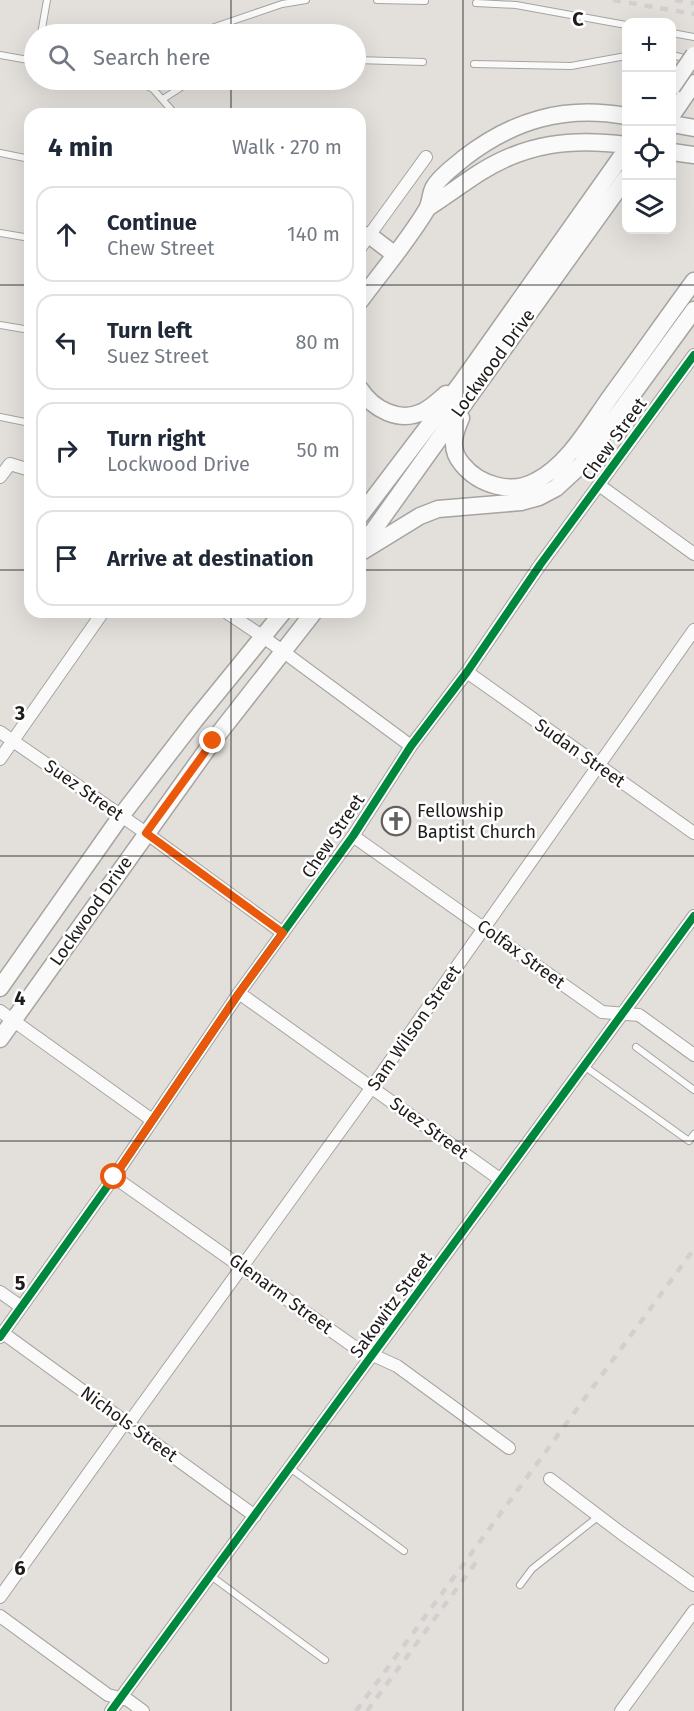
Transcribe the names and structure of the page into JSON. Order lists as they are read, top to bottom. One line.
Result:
{"streets":{"main road":["Lockwood Drive"],"street":["Chew Street","Sudan Street","Suez Street","Colfax Street","Sam Wilson Street","Glenarm Street","Sakowitz Street","Nichols Street"]},"crossings":[["Lockwood Drive","Suez Street"],["Chew Street","Sudan Street"],["Chew Street","Suez Street"],["Chew Street","Colfax Street"],["Chew Street","Glenarm Street"],["Chew Street","Nichols Street"],["Sudan Street","Sam Wilson Street"],["Suez Street","Sam Wilson Street"],["Suez Street","Sakowitz Street"],["Colfax Street","Sam Wilson Street"],["Colfax Street","Sakowitz Street"],["Sam Wilson Street","Glenarm Street"],["Sam Wilson Street","Nichols Street"],["Glenarm Street","Sakowitz Street"],["Sakowitz Street","Nichols Street"]],"places":{"church":["Fellowship Baptist Church"]},"page":{"map_buttons":["+","−"],"search":"Search here","heading":["4 min","Walk · 270 m"],"list":[["Continue","Chew Street","140 m"],["Turn left","Suez Street","80 m"],["Turn right","Lockwood Drive","50 m"],"Arrive at destination"]},"grid":{"columns":["C"],"rows":["3","4","5","6"]}}
